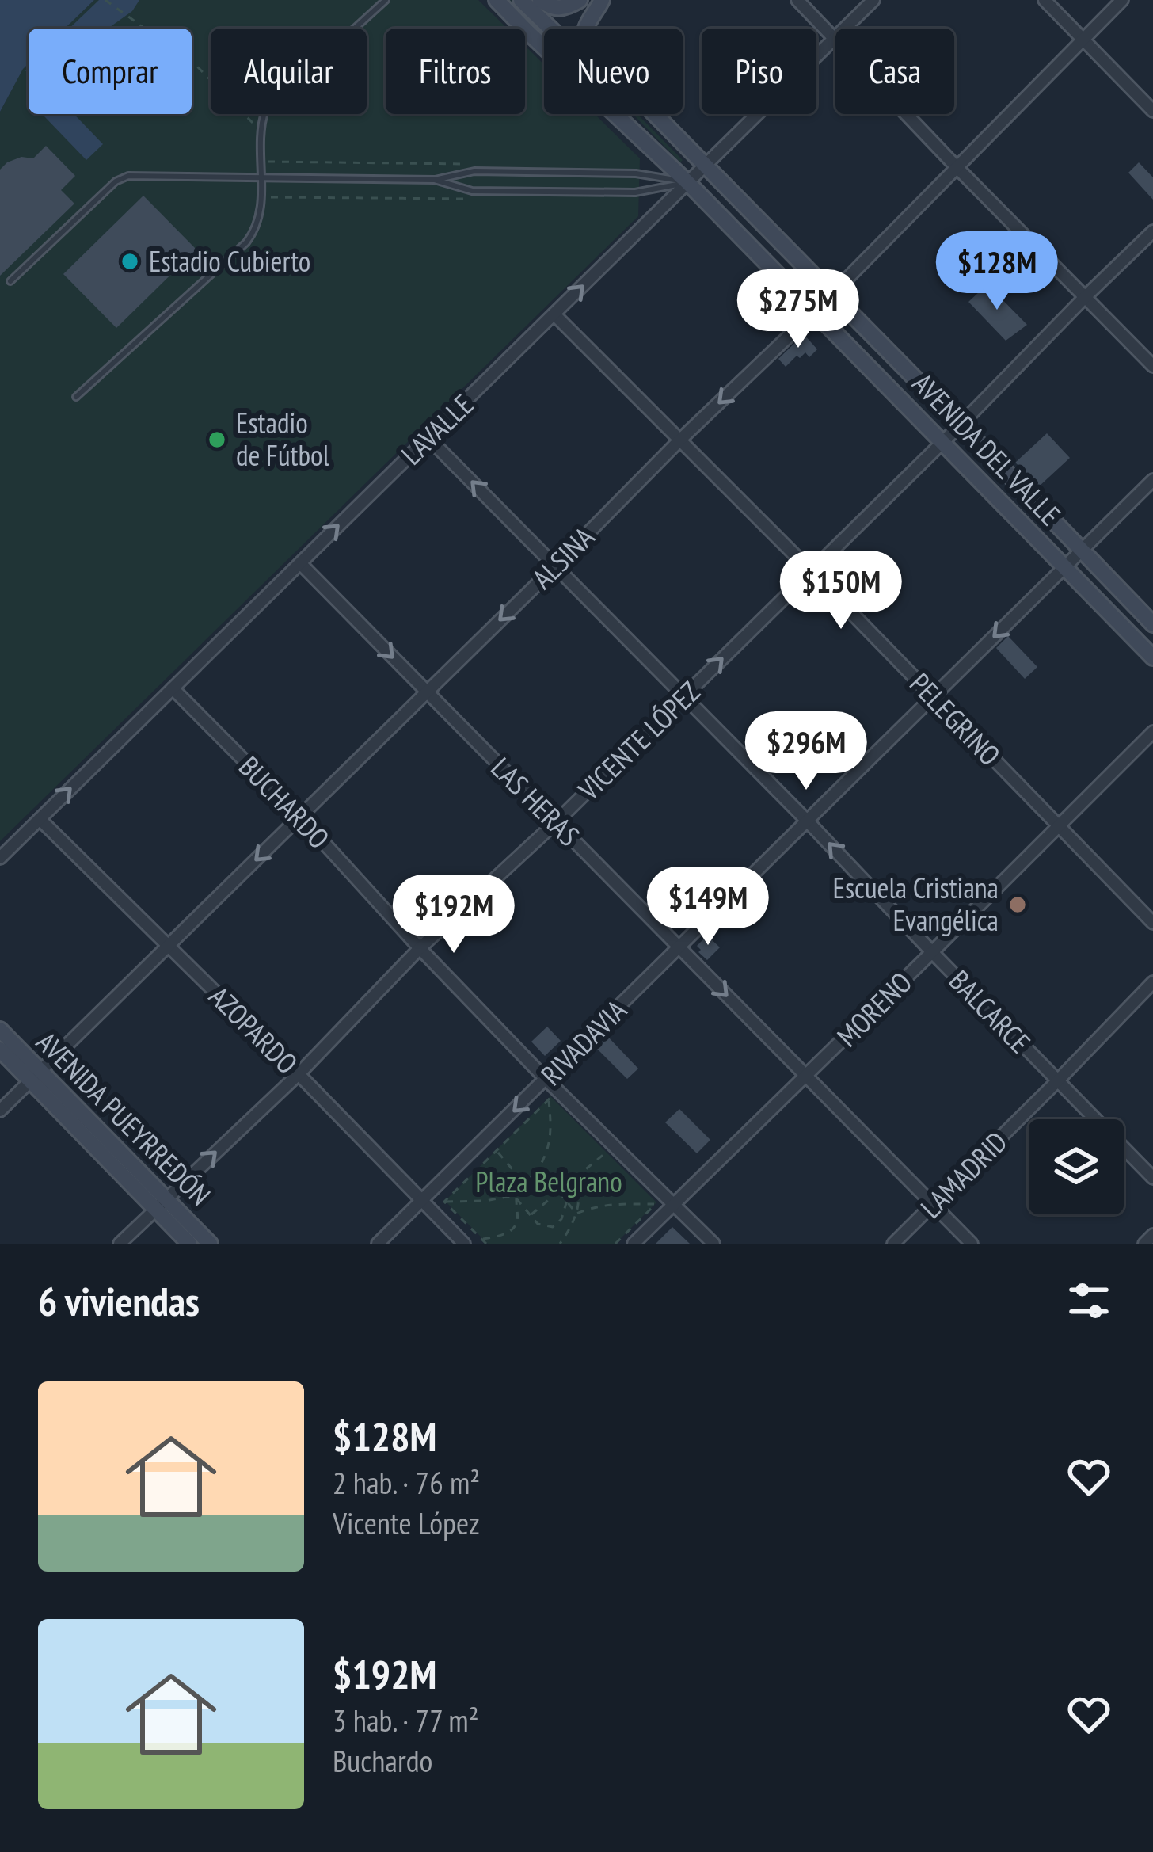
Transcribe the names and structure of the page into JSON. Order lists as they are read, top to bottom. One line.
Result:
{"streets":{"main road":["AVENIDA DEL VALLE","AVENIDA PUEYRREDÓN"],"street":["LAVALLE","ALSINA","PELEGRINO","VICENTE LÓPEZ","LAS HERAS","BUCHARDO","MORENO","BALCARCE","AZOPARDO","RIVADAVIA","LAMADRID"]},"crossings":[["LAVALLE","AVENIDA DEL VALLE"],["LAVALLE","PELEGRINO"],["LAVALLE","LAS HERAS"],["LAVALLE","BUCHARDO"],["LAVALLE","BALCARCE"],["LAVALLE","AZOPARDO"],["AVENIDA DEL VALLE","ALSINA"],["AVENIDA DEL VALLE","VICENTE LÓPEZ"],["AVENIDA DEL VALLE","RIVADAVIA"],["ALSINA","PELEGRINO"],["ALSINA","LAS HERAS"],["ALSINA","BUCHARDO"],["ALSINA","BALCARCE"],["ALSINA","AZOPARDO"],["ALSINA","AVENIDA PUEYRREDÓN"],["PELEGRINO","VICENTE LÓPEZ"],["PELEGRINO","MORENO"],["PELEGRINO","RIVADAVIA"],["VICENTE LÓPEZ","LAS HERAS"],["VICENTE LÓPEZ","BUCHARDO"],["VICENTE LÓPEZ","BALCARCE"],["VICENTE LÓPEZ","AZOPARDO"],["VICENTE LÓPEZ","AVENIDA PUEYRREDÓN"],["LAS HERAS","MORENO"],["LAS HERAS","RIVADAVIA"],["LAS HERAS","LAMADRID"],["BUCHARDO","MORENO"],["BUCHARDO","RIVADAVIA"],["MORENO","BALCARCE"],["BALCARCE","RIVADAVIA"],["BALCARCE","LAMADRID"],["AZOPARDO","RIVADAVIA"]],"one_way":["LAVALLE","LAS HERAS"],"parks":["Plaza Belgrano"],"places":["Estadio Cubierto","Estadio de Fútbol","Escuela Cristiana Evangélica"],"page":{"chip":["Comprar","Alquilar","Filtros","Nuevo","Piso","Casa"],"price":["$128M","$275M","$150M","$296M","$149M","$192M"],"heading":"6 viviendas","list":[{"name":"$128M","note":"2 hab. · 76 m² · Vicente López"},{"name":"$192M","note":"3 hab. · 77 m² · Buchardo"}]}}
